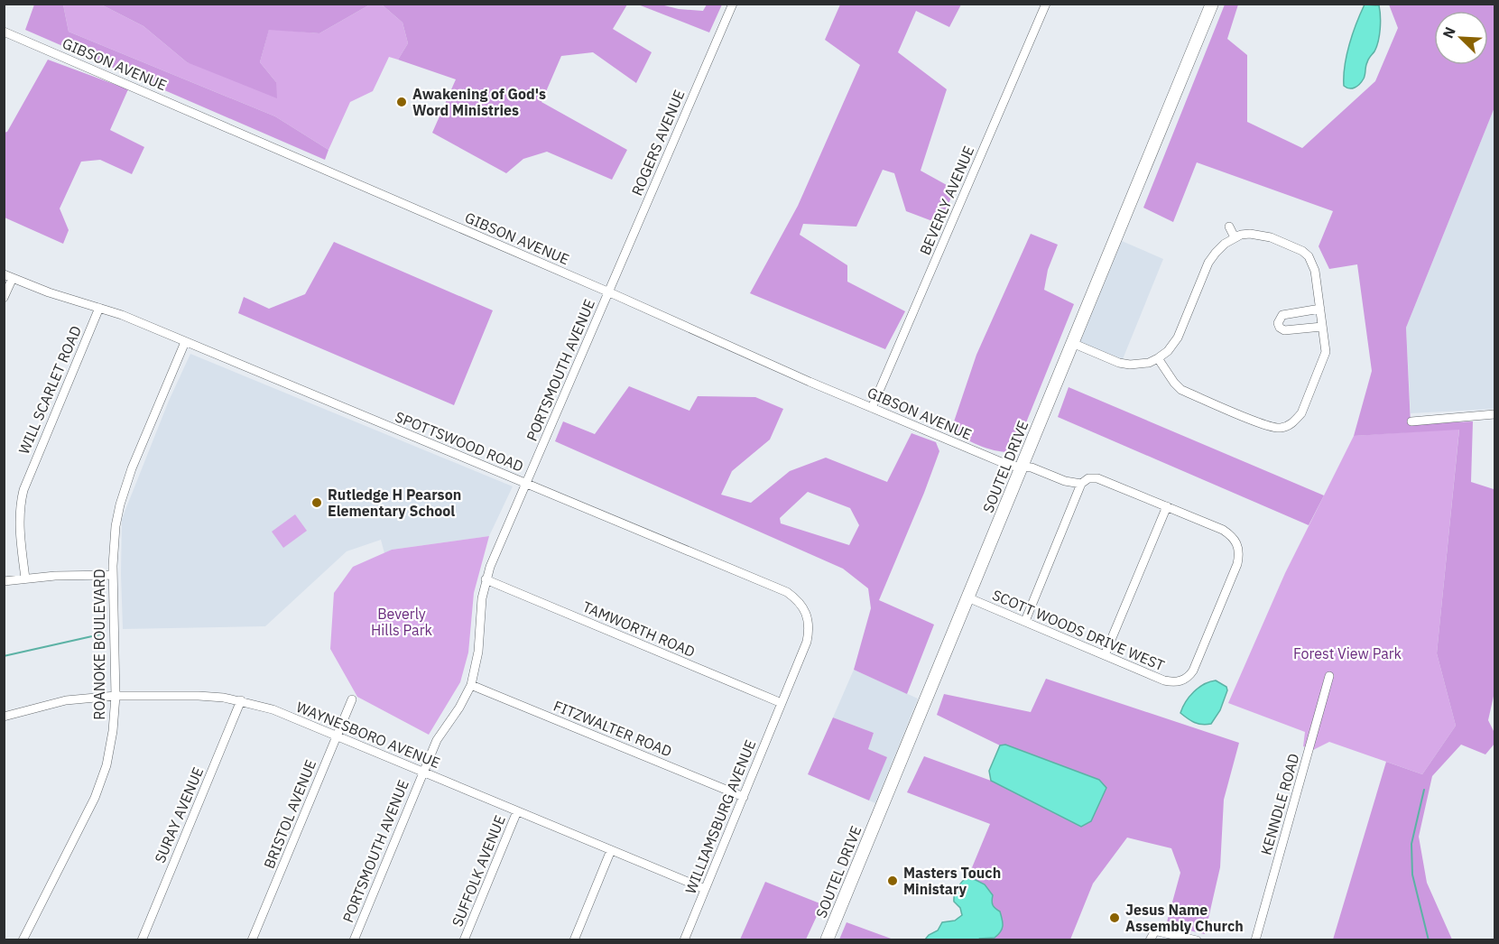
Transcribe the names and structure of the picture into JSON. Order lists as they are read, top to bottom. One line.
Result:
{"streets":{"main road":["SOUTEL DRIVE"],"street":["GIBSON AVENUE","ROGERS AVENUE","BEVERLY AVENUE","PORTSMOUTH AVENUE","WILL SCARLET ROAD","SPOTTSWOOD ROAD","TAMWORTH ROAD","SCOTT WOODS DRIVE WEST","ROANOKE BOULEVARD","FITZWALTER ROAD","WAYNESBORO AVENUE","KENNDLE ROAD","BRISTOL AVENUE","SURAY AVENUE","WILLIAMSBURG AVENUE","SUFFOLK AVENUE"]},"crossings":[["GIBSON AVENUE","ROGERS AVENUE"],["GIBSON AVENUE","BEVERLY AVENUE"],["GIBSON AVENUE","PORTSMOUTH AVENUE"],["GIBSON AVENUE","SOUTEL DRIVE"],["GIBSON AVENUE","SCOTT WOODS DRIVE WEST"],["ROGERS AVENUE","PORTSMOUTH AVENUE"],["PORTSMOUTH AVENUE","SPOTTSWOOD ROAD"],["PORTSMOUTH AVENUE","TAMWORTH ROAD"],["PORTSMOUTH AVENUE","FITZWALTER ROAD"],["PORTSMOUTH AVENUE","WAYNESBORO AVENUE"],["WILL SCARLET ROAD","SPOTTSWOOD ROAD"],["SPOTTSWOOD ROAD","TAMWORTH ROAD"],["SPOTTSWOOD ROAD","ROANOKE BOULEVARD"],["SPOTTSWOOD ROAD","WILLIAMSBURG AVENUE"],["SOUTEL DRIVE","SCOTT WOODS DRIVE WEST"],["TAMWORTH ROAD","WILLIAMSBURG AVENUE"],["ROANOKE BOULEVARD","WAYNESBORO AVENUE"],["FITZWALTER ROAD","WILLIAMSBURG AVENUE"],["WAYNESBORO AVENUE","BRISTOL AVENUE"],["WAYNESBORO AVENUE","SURAY AVENUE"],["WAYNESBORO AVENUE","WILLIAMSBURG AVENUE"],["WAYNESBORO AVENUE","SUFFOLK AVENUE"]],"parks":["Beverly Hills Park","Forest View Park"],"places":["Awakening of God's Word Ministries","Rutledge H Pearson Elementary School","Masters Touch Ministary","Jesus Name Assembly Church"],"north":"top left"}
